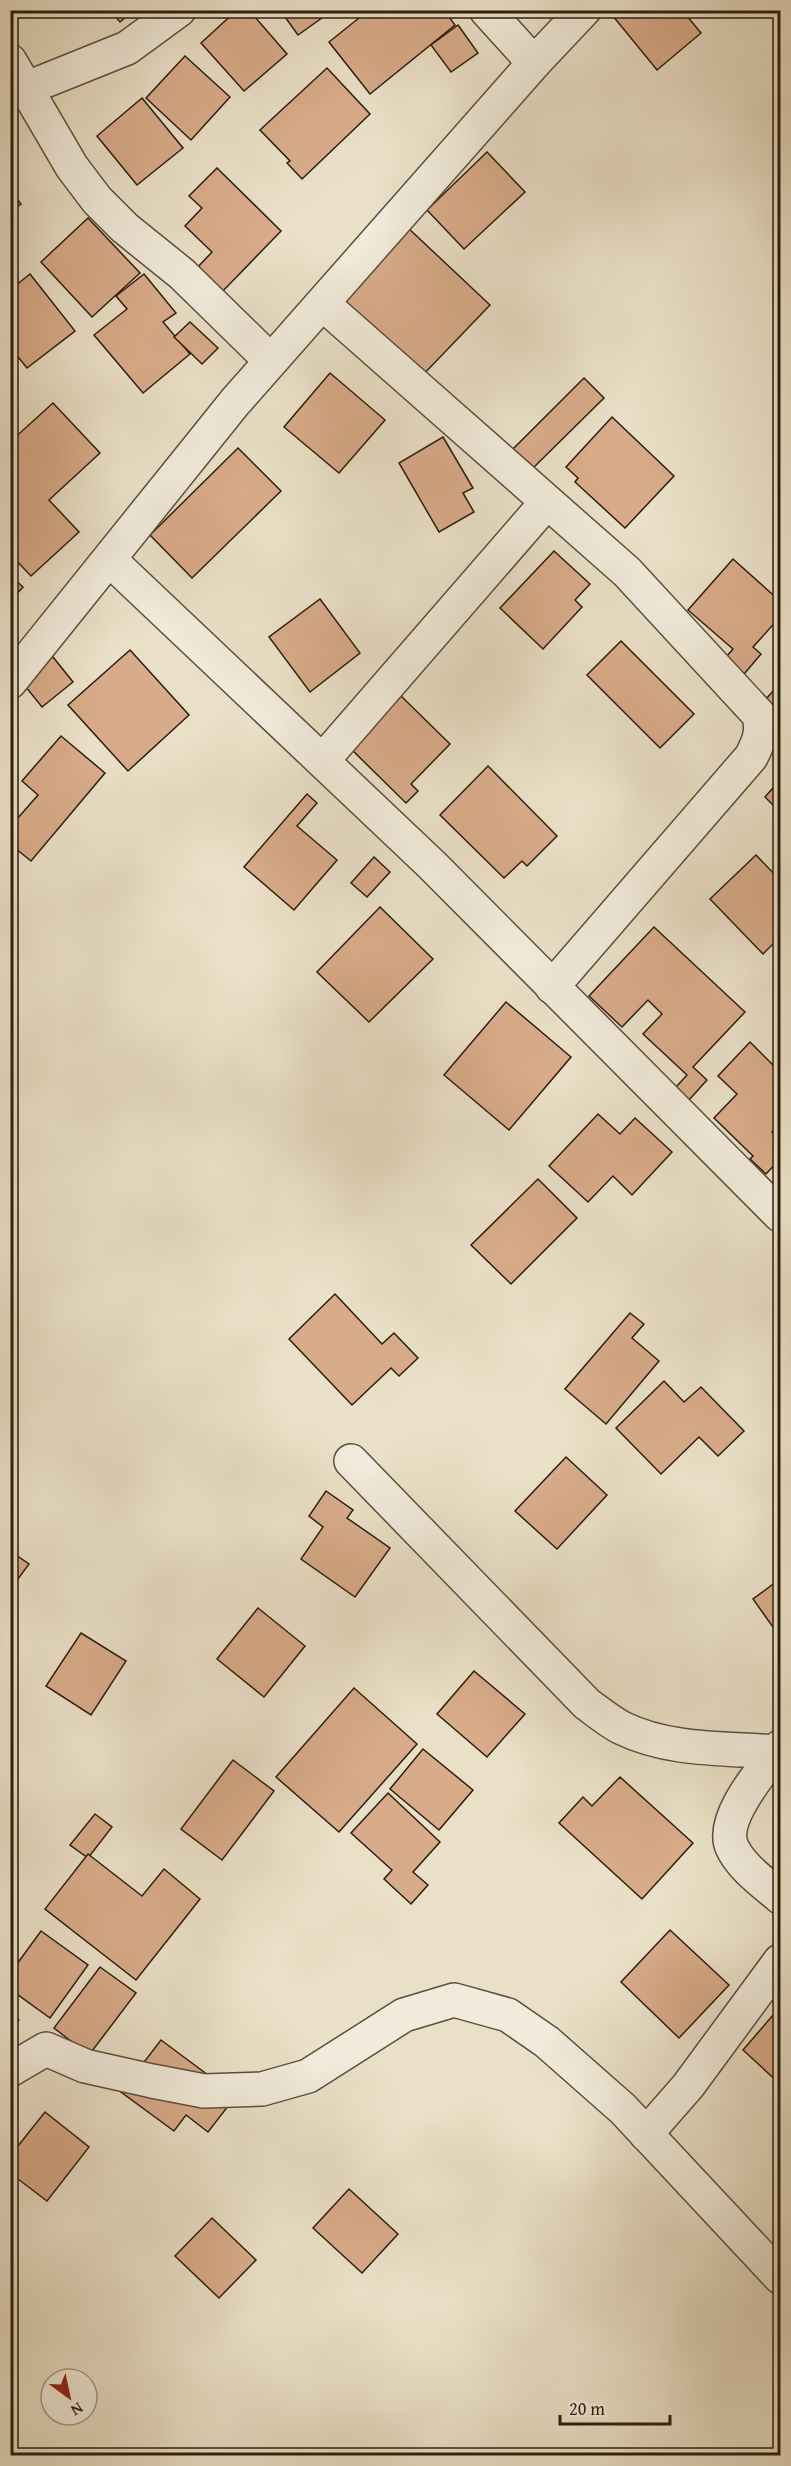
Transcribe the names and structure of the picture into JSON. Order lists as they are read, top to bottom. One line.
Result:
{"scale_bar":"20 m","north":"bottom right"}
